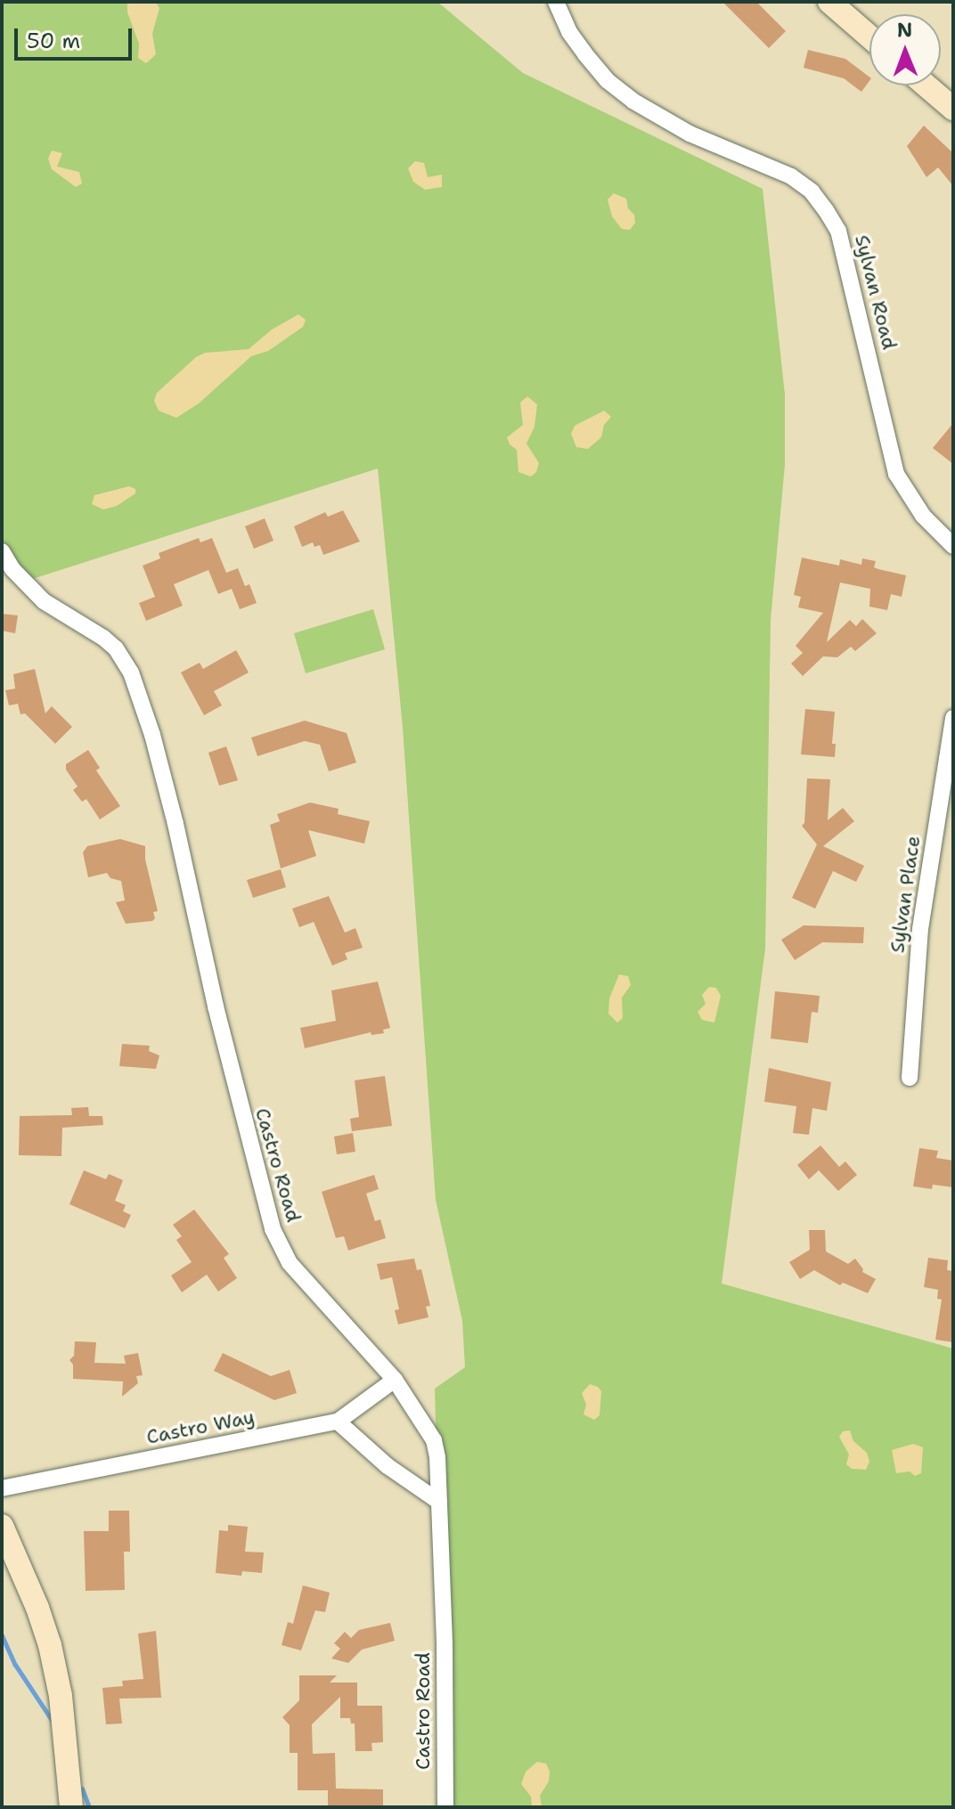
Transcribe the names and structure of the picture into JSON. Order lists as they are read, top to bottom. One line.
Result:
{"streets":{"street":["Sylvan Road","Sylvan Place","Castro Road","Castro Way"]},"crossings":[["Castro Road","Castro Way"]],"scale_bar":"50 m","north":"top"}
